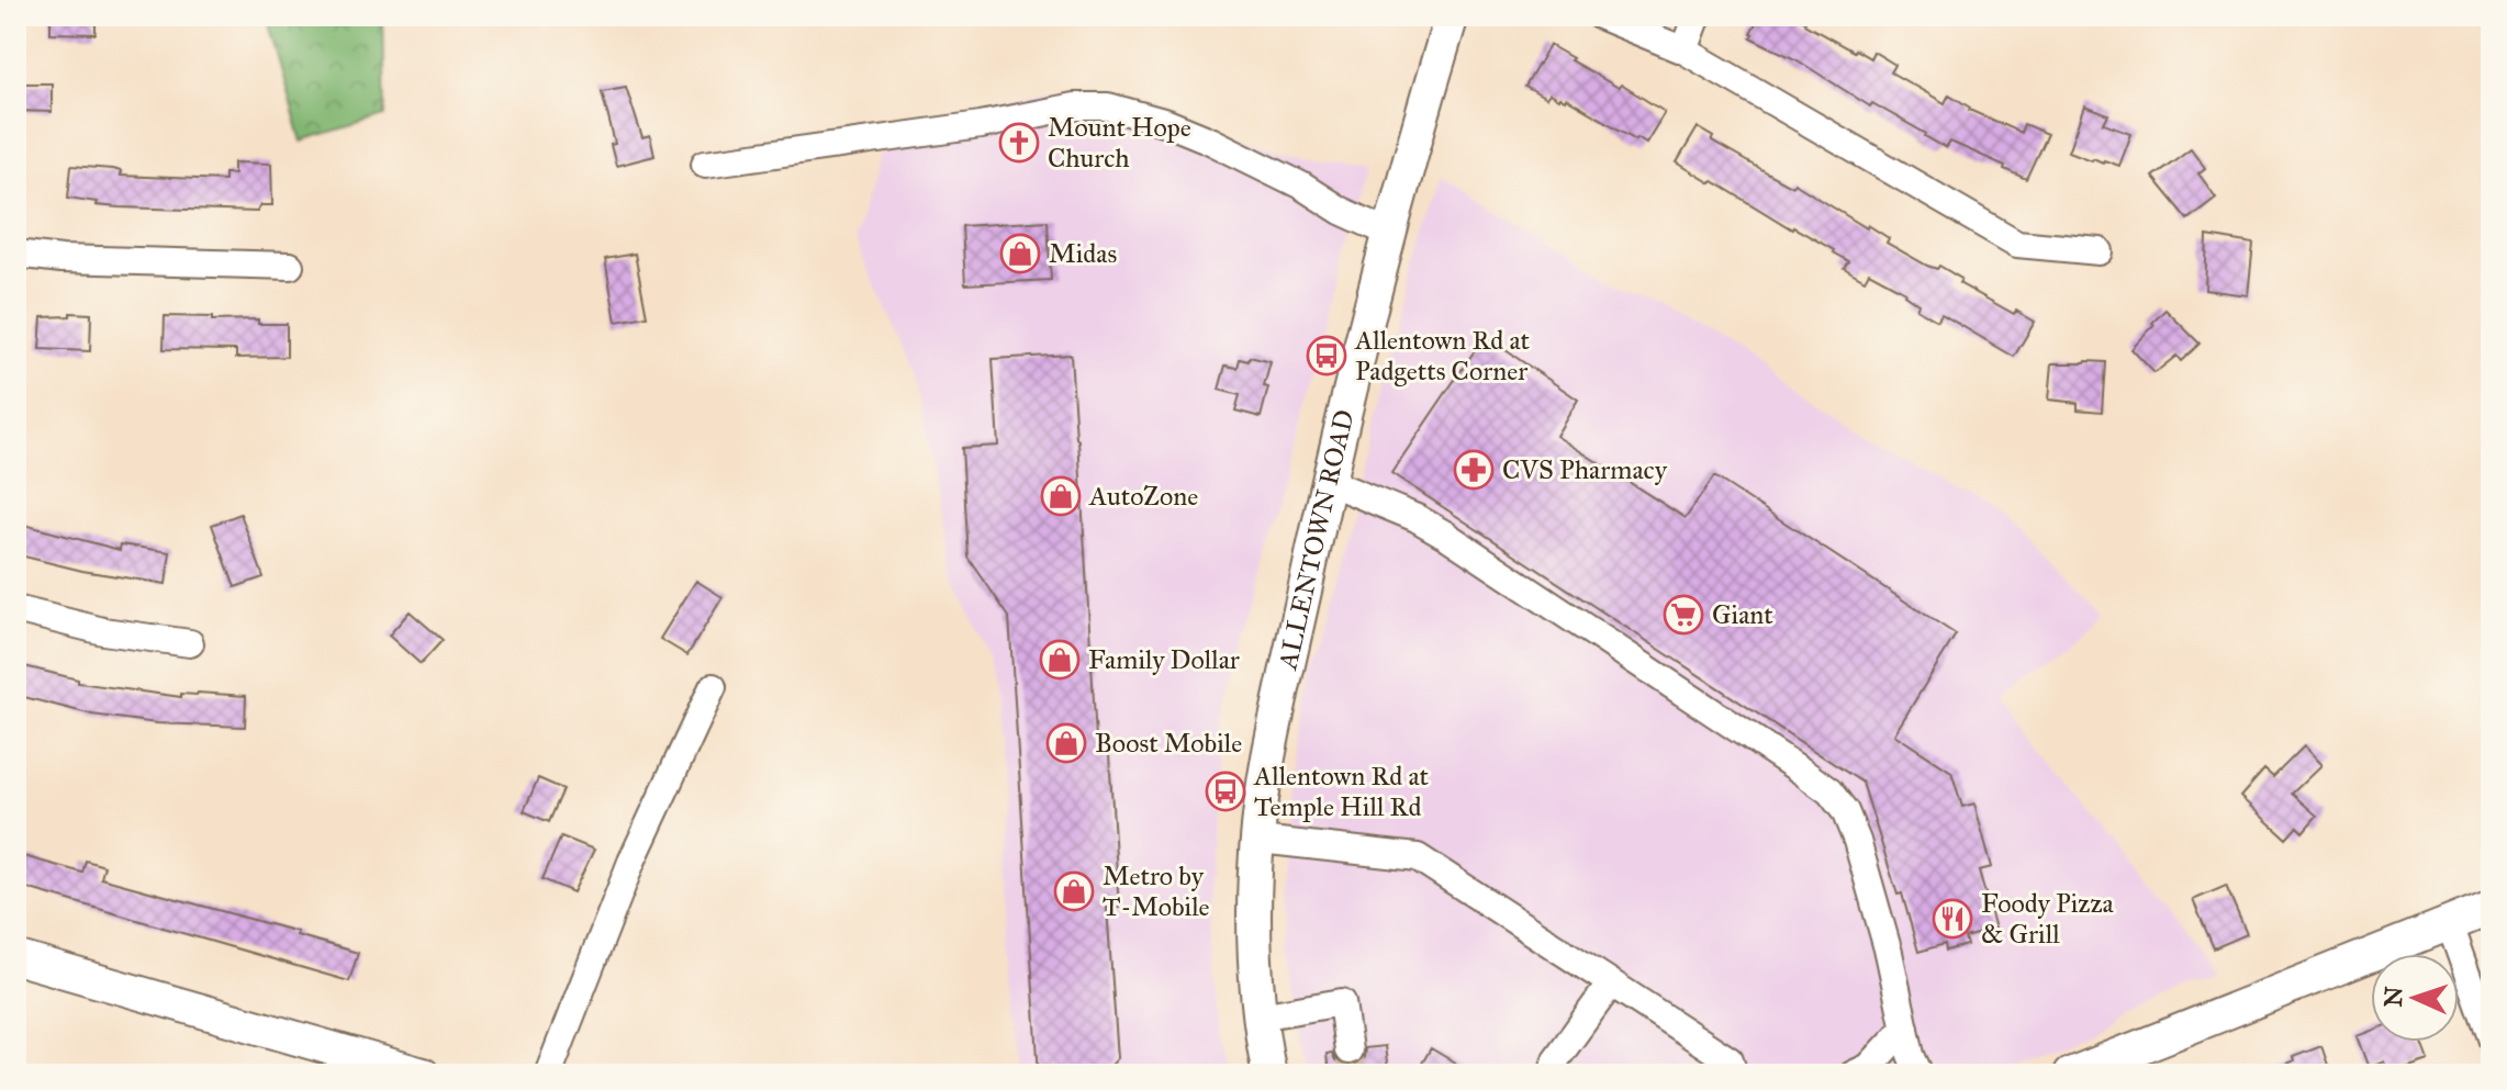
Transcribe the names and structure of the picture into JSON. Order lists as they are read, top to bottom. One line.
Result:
{"streets":{"main road":["ALLENTOWN ROAD"]},"places":{"church":["Mount Hope Church"],"shop":["Midas","AutoZone","Family Dollar","Boost Mobile","Metro by T-Mobile"],"bus stop":["Allentown Rd at Padgetts Corner","Allentown Rd at Temple Hill Rd"],"pharmacy":["CVS Pharmacy"],"supermarket":["Giant"],"restaurant":["Foody Pizza & Grill"]},"north":"left"}
